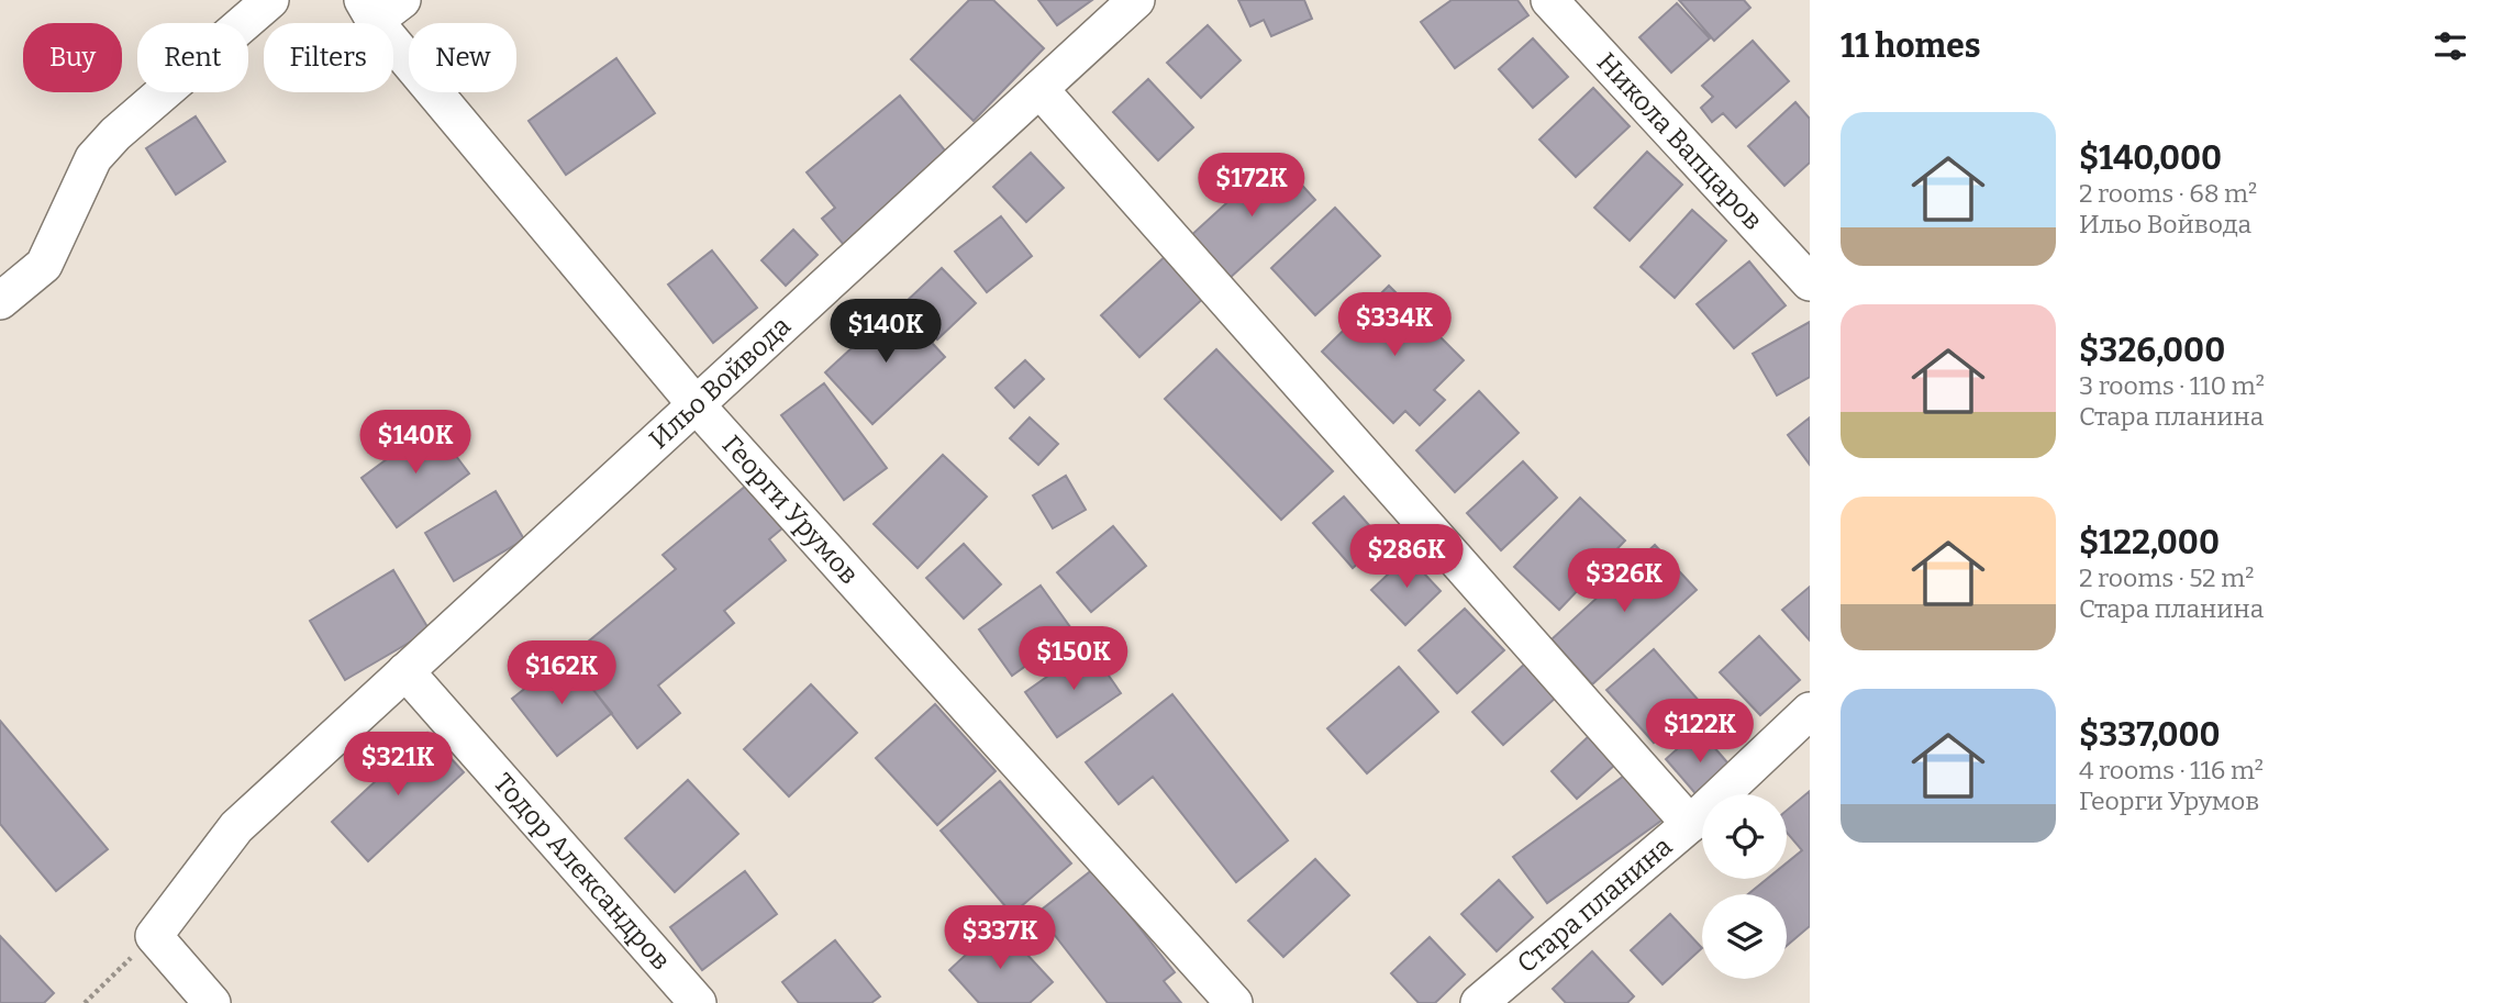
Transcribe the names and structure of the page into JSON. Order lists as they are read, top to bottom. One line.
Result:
{"streets":{"street":["Никола Вапцаров","Ильо Войвода","Георги Урумов","Тодор Александров","Стара планина"]},"crossings":[["Ильо Войвода","Георги Урумов"],["Ильо Войвода","Тодор Александров"]],"page":{"heading":"11 homes","chip":["Buy","Rent","Filters","New"],"list":[{"name":"$140,000","note":"2 rooms · 68 m² · Ильо Войвода"},{"name":"$326,000","note":"3 rooms · 110 m² · Стара планина"},{"name":"$122,000","note":"2 rooms · 52 m² · Стара планина"},{"name":"$337,000","note":"4 rooms · 116 m² · Георги Урумов"}],"price":["$172K","$334K","$140K","$140K","$286K","$326K","$150K","$162K","$122K","$321K","$337K"]}}
